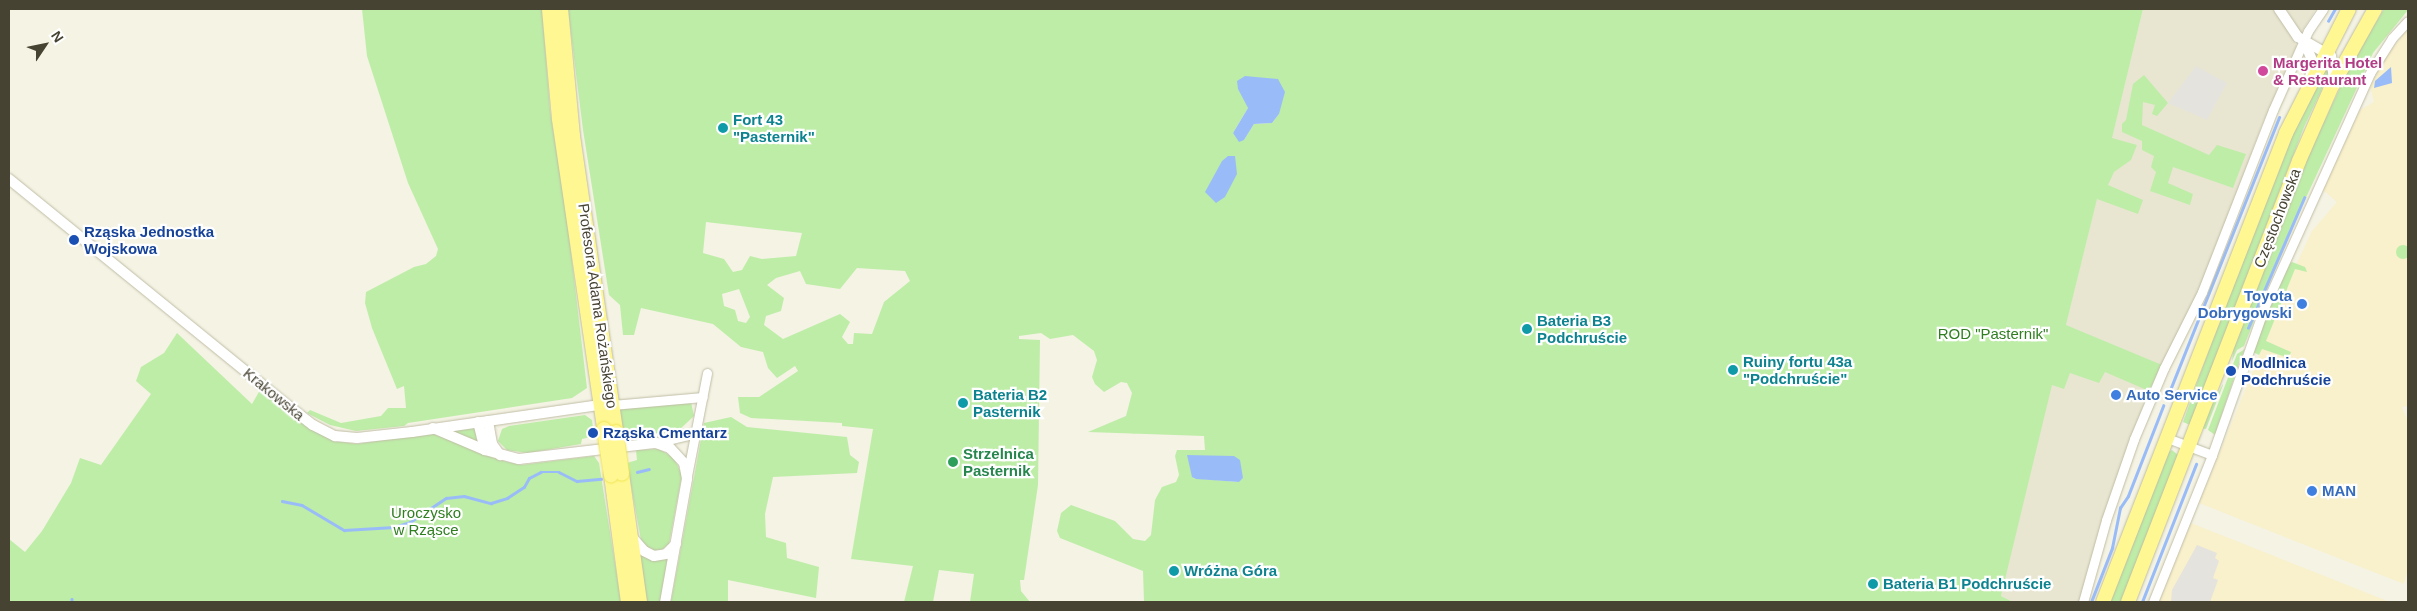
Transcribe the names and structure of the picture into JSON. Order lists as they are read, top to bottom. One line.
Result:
{"streets":{"main road":["Częstochowska","Profesora Adama Rożańskiego"],"street":["Krakowska"]},"crossings":[["Profesora Adama Rożańskiego","Krakowska"]],"parks":["ROD \"Pasternik\"","Uroczysko w Rząsce"],"places":["Margerita Hotel & Restaurant","Fort 43 \"Pasternik\"","Rząska Jednostka Wojskowa","Toyota Dobrygowski","Bateria B3 Podchruście","Ruiny fortu 43a \"Podchruście\"","Modlnica Podchruście","Auto Service","Bateria B2 Pasternik","Rząska Cmentarz","Strzelnica Pasternik","MAN","Wróżna Góra","Bateria B1 Podchruście"],"north":"top right"}
